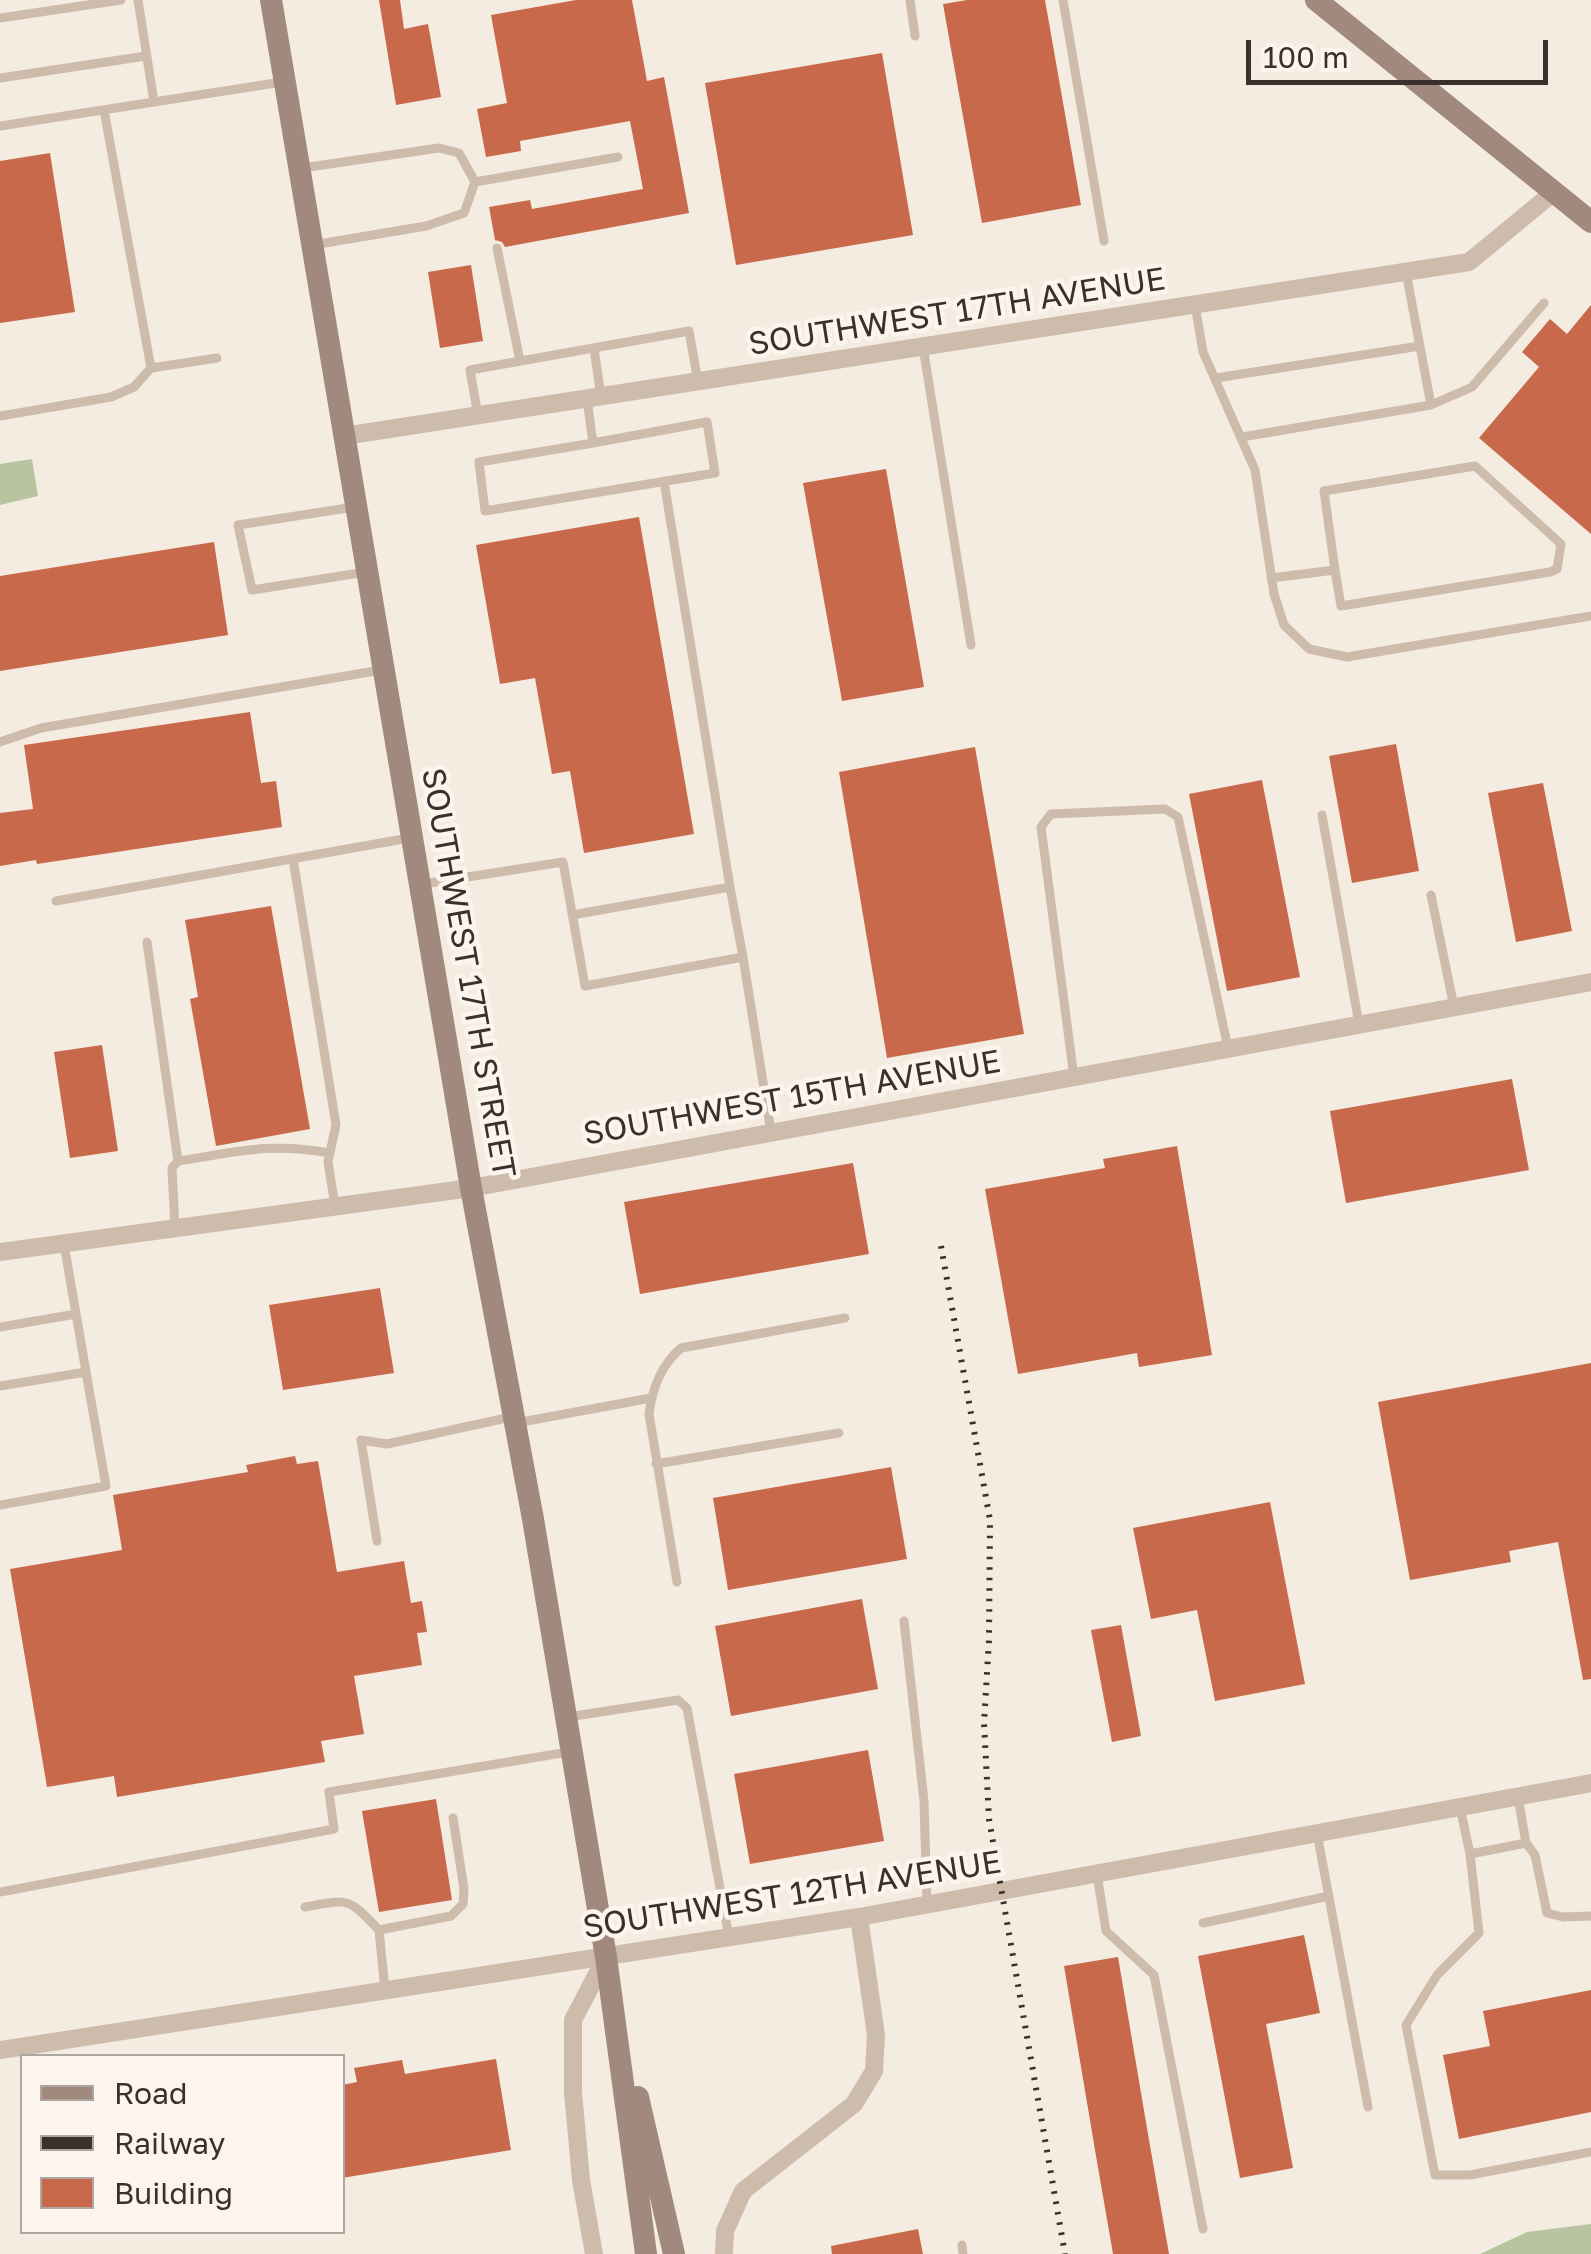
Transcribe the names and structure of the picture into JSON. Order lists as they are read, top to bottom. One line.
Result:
{"streets":{"main road":["SOUTHWEST 17TH STREET"],"street":["SOUTHWEST 17TH AVENUE","SOUTHWEST 15TH AVENUE","SOUTHWEST 12TH AVENUE"]},"crossings":[["SOUTHWEST 17TH AVENUE","SOUTHWEST 17TH STREET"],["SOUTHWEST 17TH STREET","SOUTHWEST 15TH AVENUE"],["SOUTHWEST 17TH STREET","SOUTHWEST 12TH AVENUE"]],"legend":["Road","Railway","Building"],"scale_bar":"100 m"}
